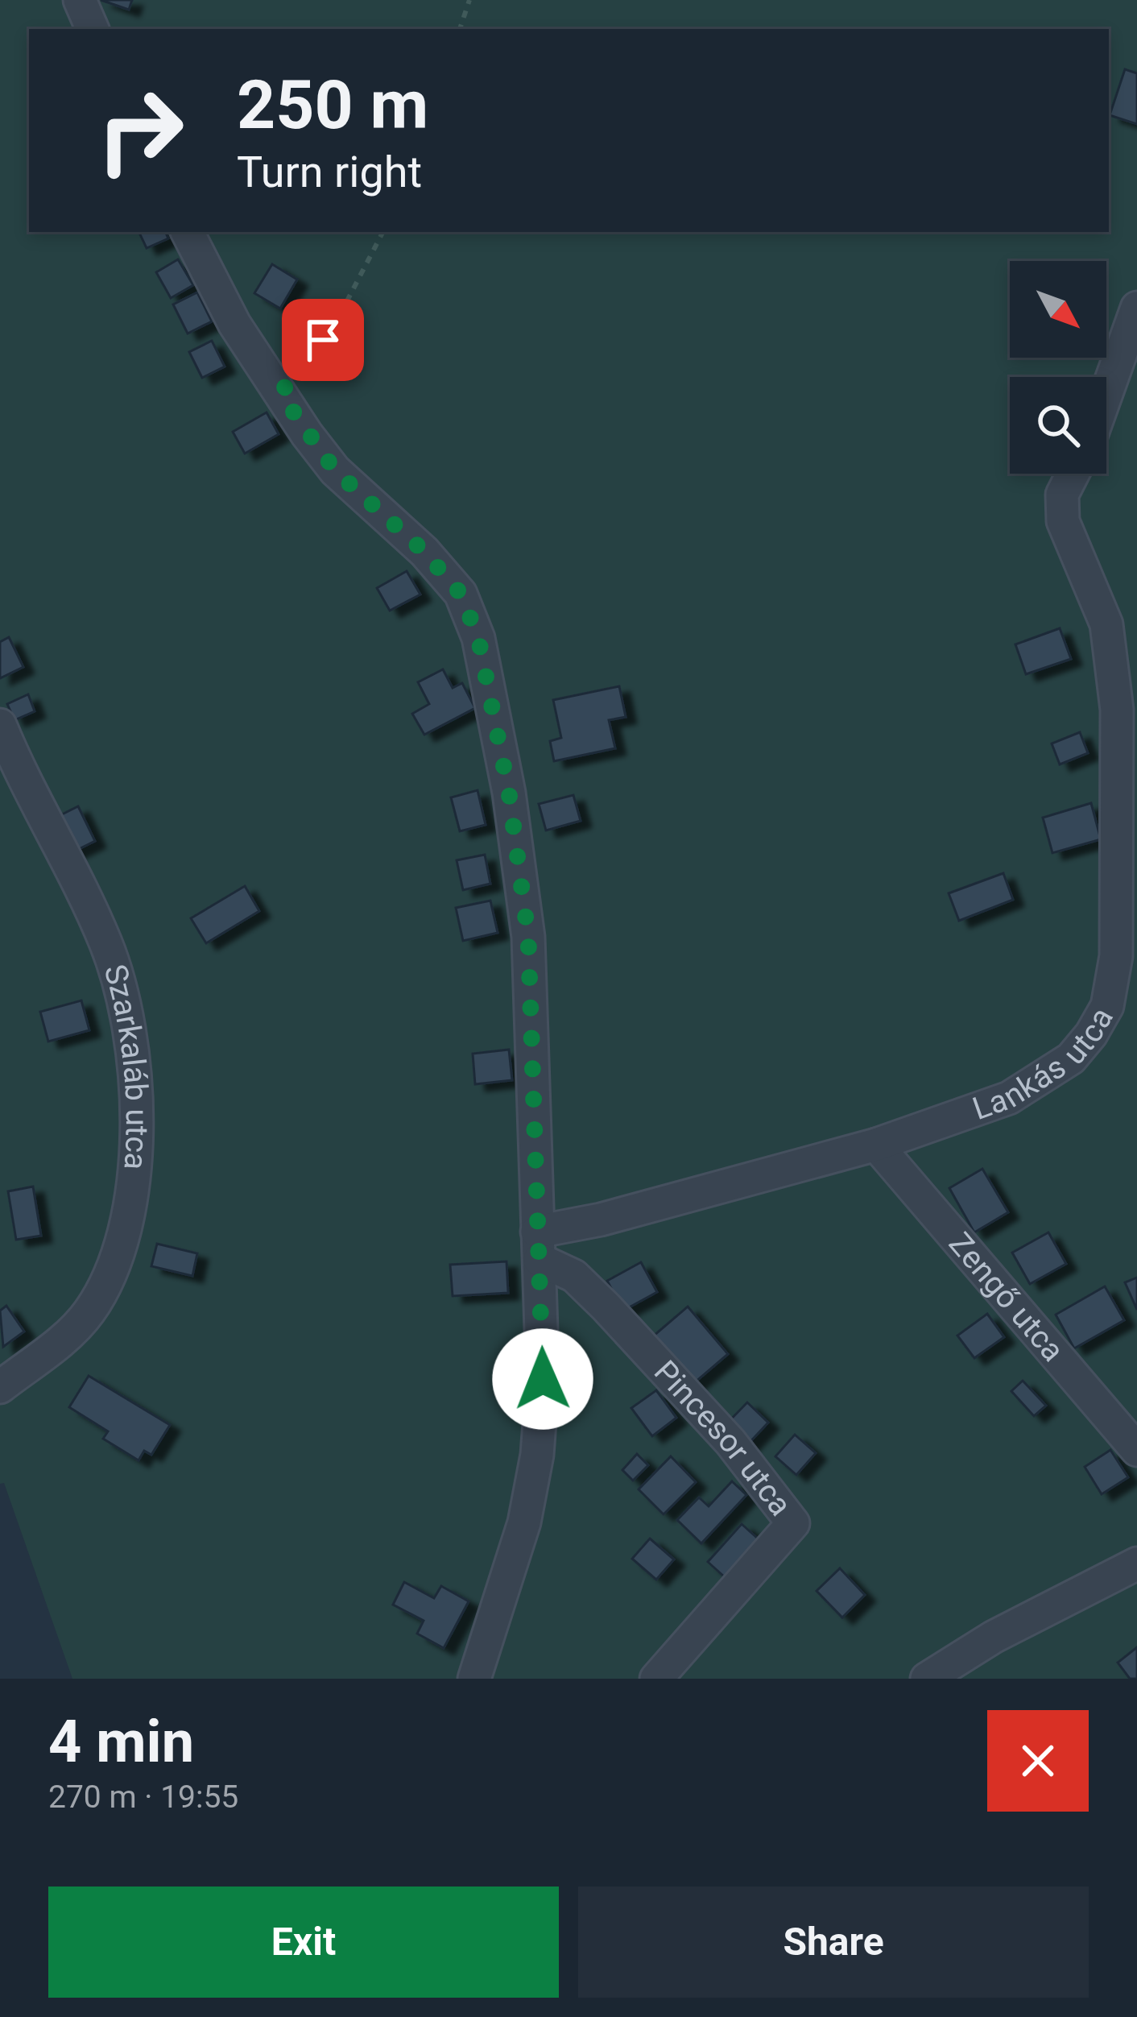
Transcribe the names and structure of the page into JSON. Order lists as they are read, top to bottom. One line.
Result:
{"streets":{"street":["Lankás utca","Szarkaláb utca","Zengő utca","Pincesor utca"]},"crossings":[["Lankás utca","Zengő utca"],["Lankás utca","Pincesor utca"]],"north":"bottom right","page":{"turn":["250 m","Turn right"],"heading":["4 min","270 m · 19:55"],"buttons":["Exit","Share"]}}
